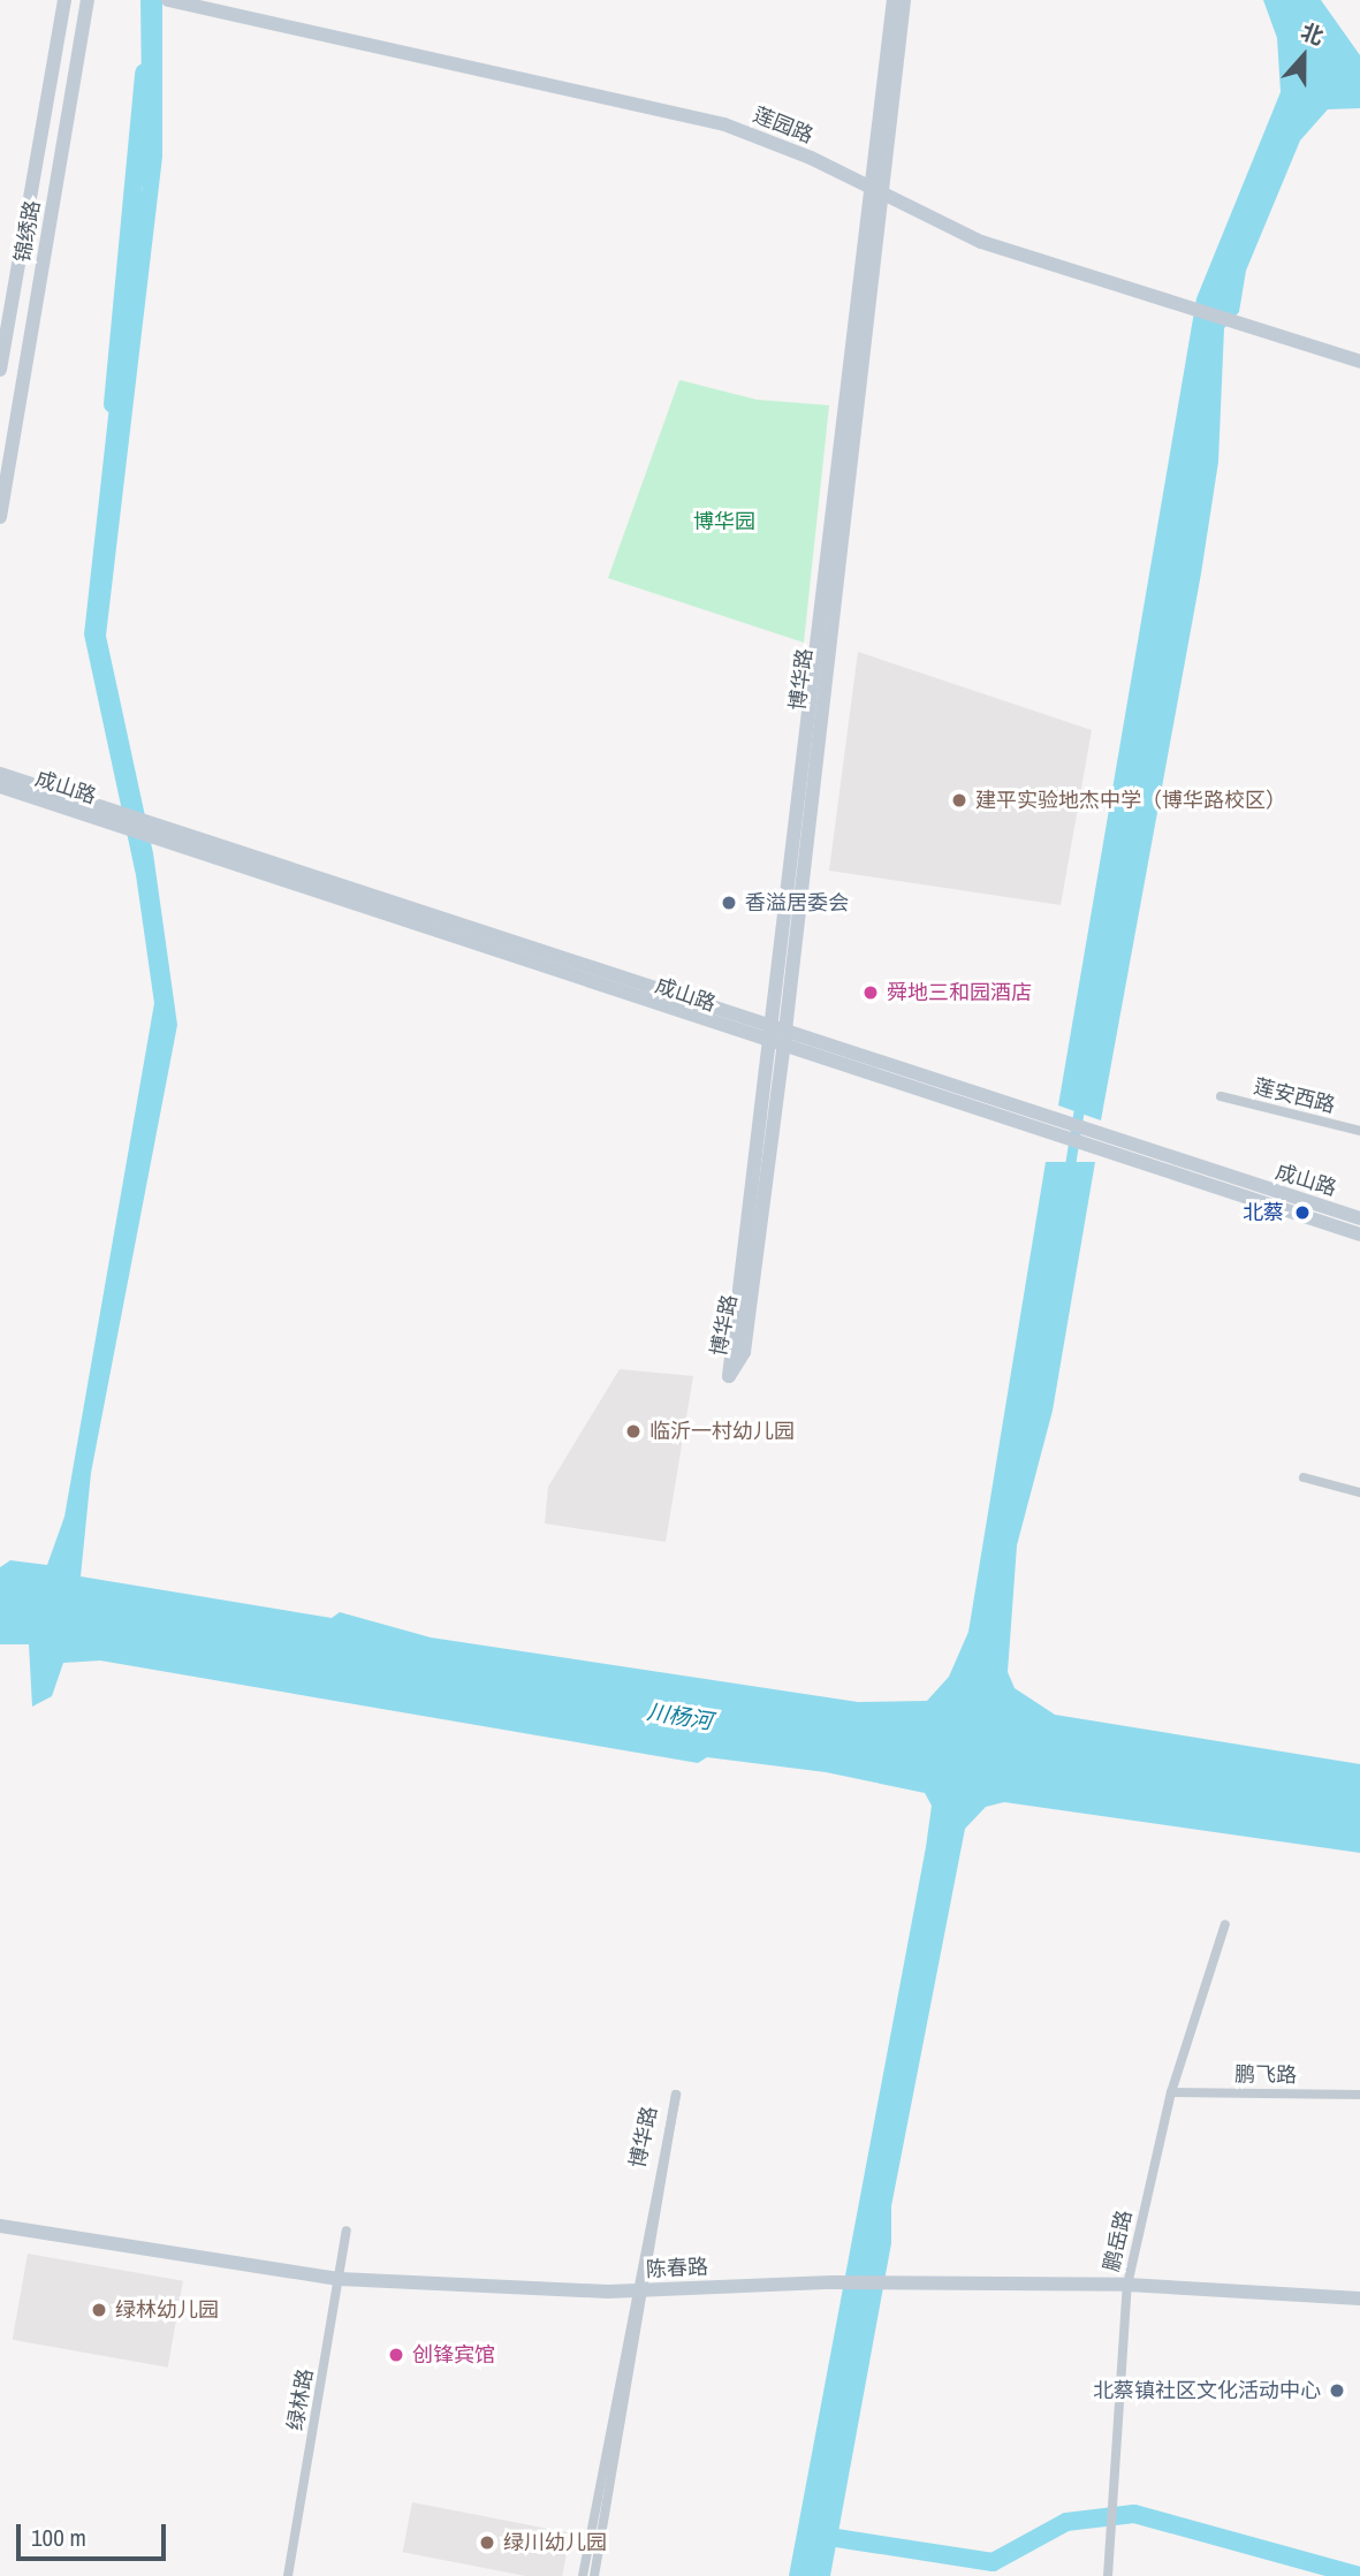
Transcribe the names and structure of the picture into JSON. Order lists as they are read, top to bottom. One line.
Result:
{"streets":{"street":["莲园路","锦绣路","博华路","成山路","莲安西路","鹏飞路","鹏岳路","陈春路","绿林路"]},"crossings":[["莲园路","博华路"],["博华路","成山路"],["博华路","陈春路"],["鹏飞路","鹏岳路"],["鹏岳路","陈春路"],["陈春路","绿林路"]],"water":["川杨河"],"parks":["博华园"],"places":["建平实验地杰中学（博华路校区）","香溢居委会","舜地三和园酒店","北蔡","临沂一村幼儿园","绿林幼儿园","创锋宾馆","北蔡镇社区文化活动中心","绿川幼儿园"],"scale_bar":"100 m","north":"top"}
